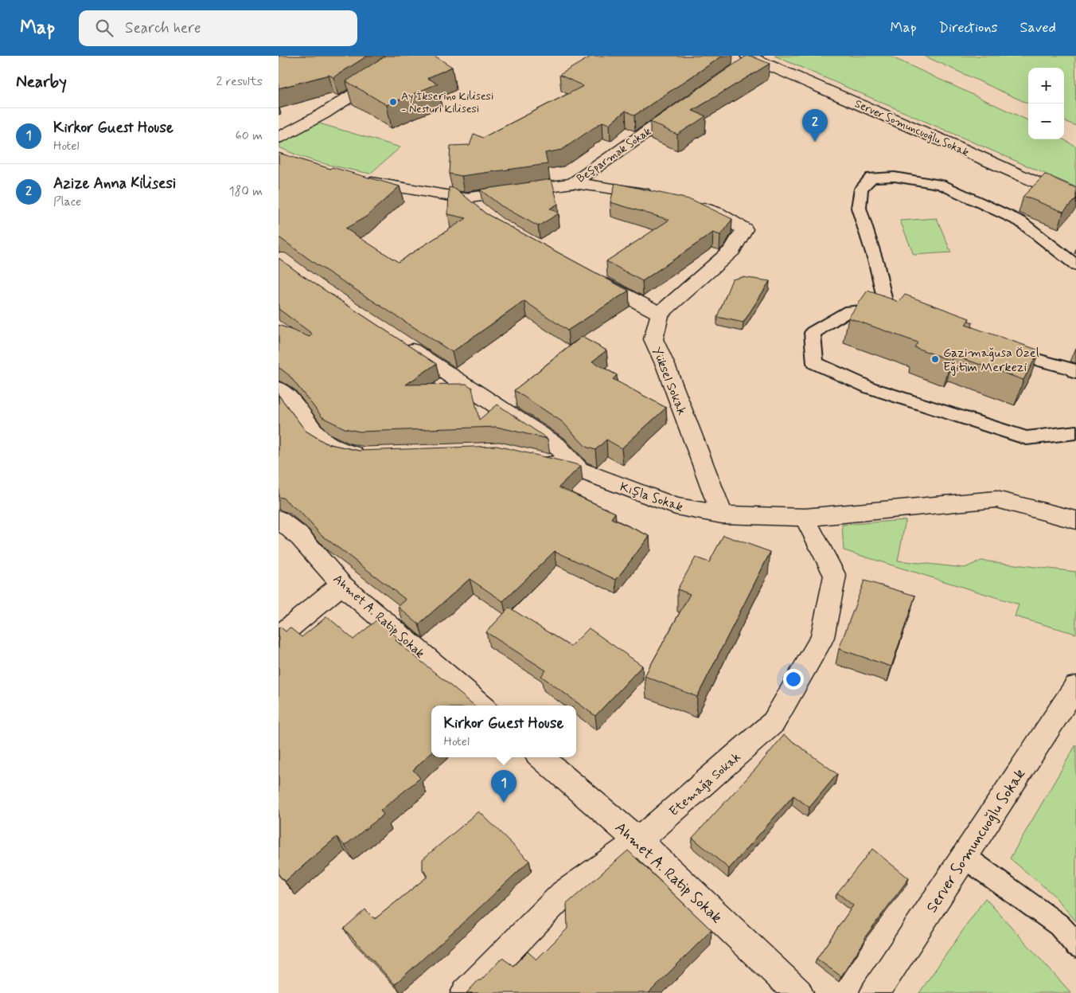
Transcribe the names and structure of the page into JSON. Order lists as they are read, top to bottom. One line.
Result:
{"streets":{"street":["Server Somuncuoğlu Sokak","Beşparmak Sokak","Yüksel Sokak","Kışla Sokak","Ahmet A. Ratip Sokak","Etemağa Sokak"]},"crossings":[["Yüksel Sokak","Kışla Sokak"],["Kışla Sokak","Etemağa Sokak"],["Ahmet A. Ratip Sokak","Etemağa Sokak"]],"places":["Ay İkserino Kilisesi - Nesturi Kilisesi","Gazimağusa Özel Eğitim Merkezi"],"page":{"header":"Map","search":"Search here","nav":["Map","Directions","Saved"],"heading":["Nearby","2 results"],"map_buttons":["+","−"],"list":[{"mark":"1","name":"Kirkor Guest House","note":"Hotel","value":"60 m"},{"mark":"2","name":"Azize Anna Kilisesi","note":"Place","value":"180 m"}],"pins":["2","1"],"popup":["Kirkor Guest House","Hotel"]}}
